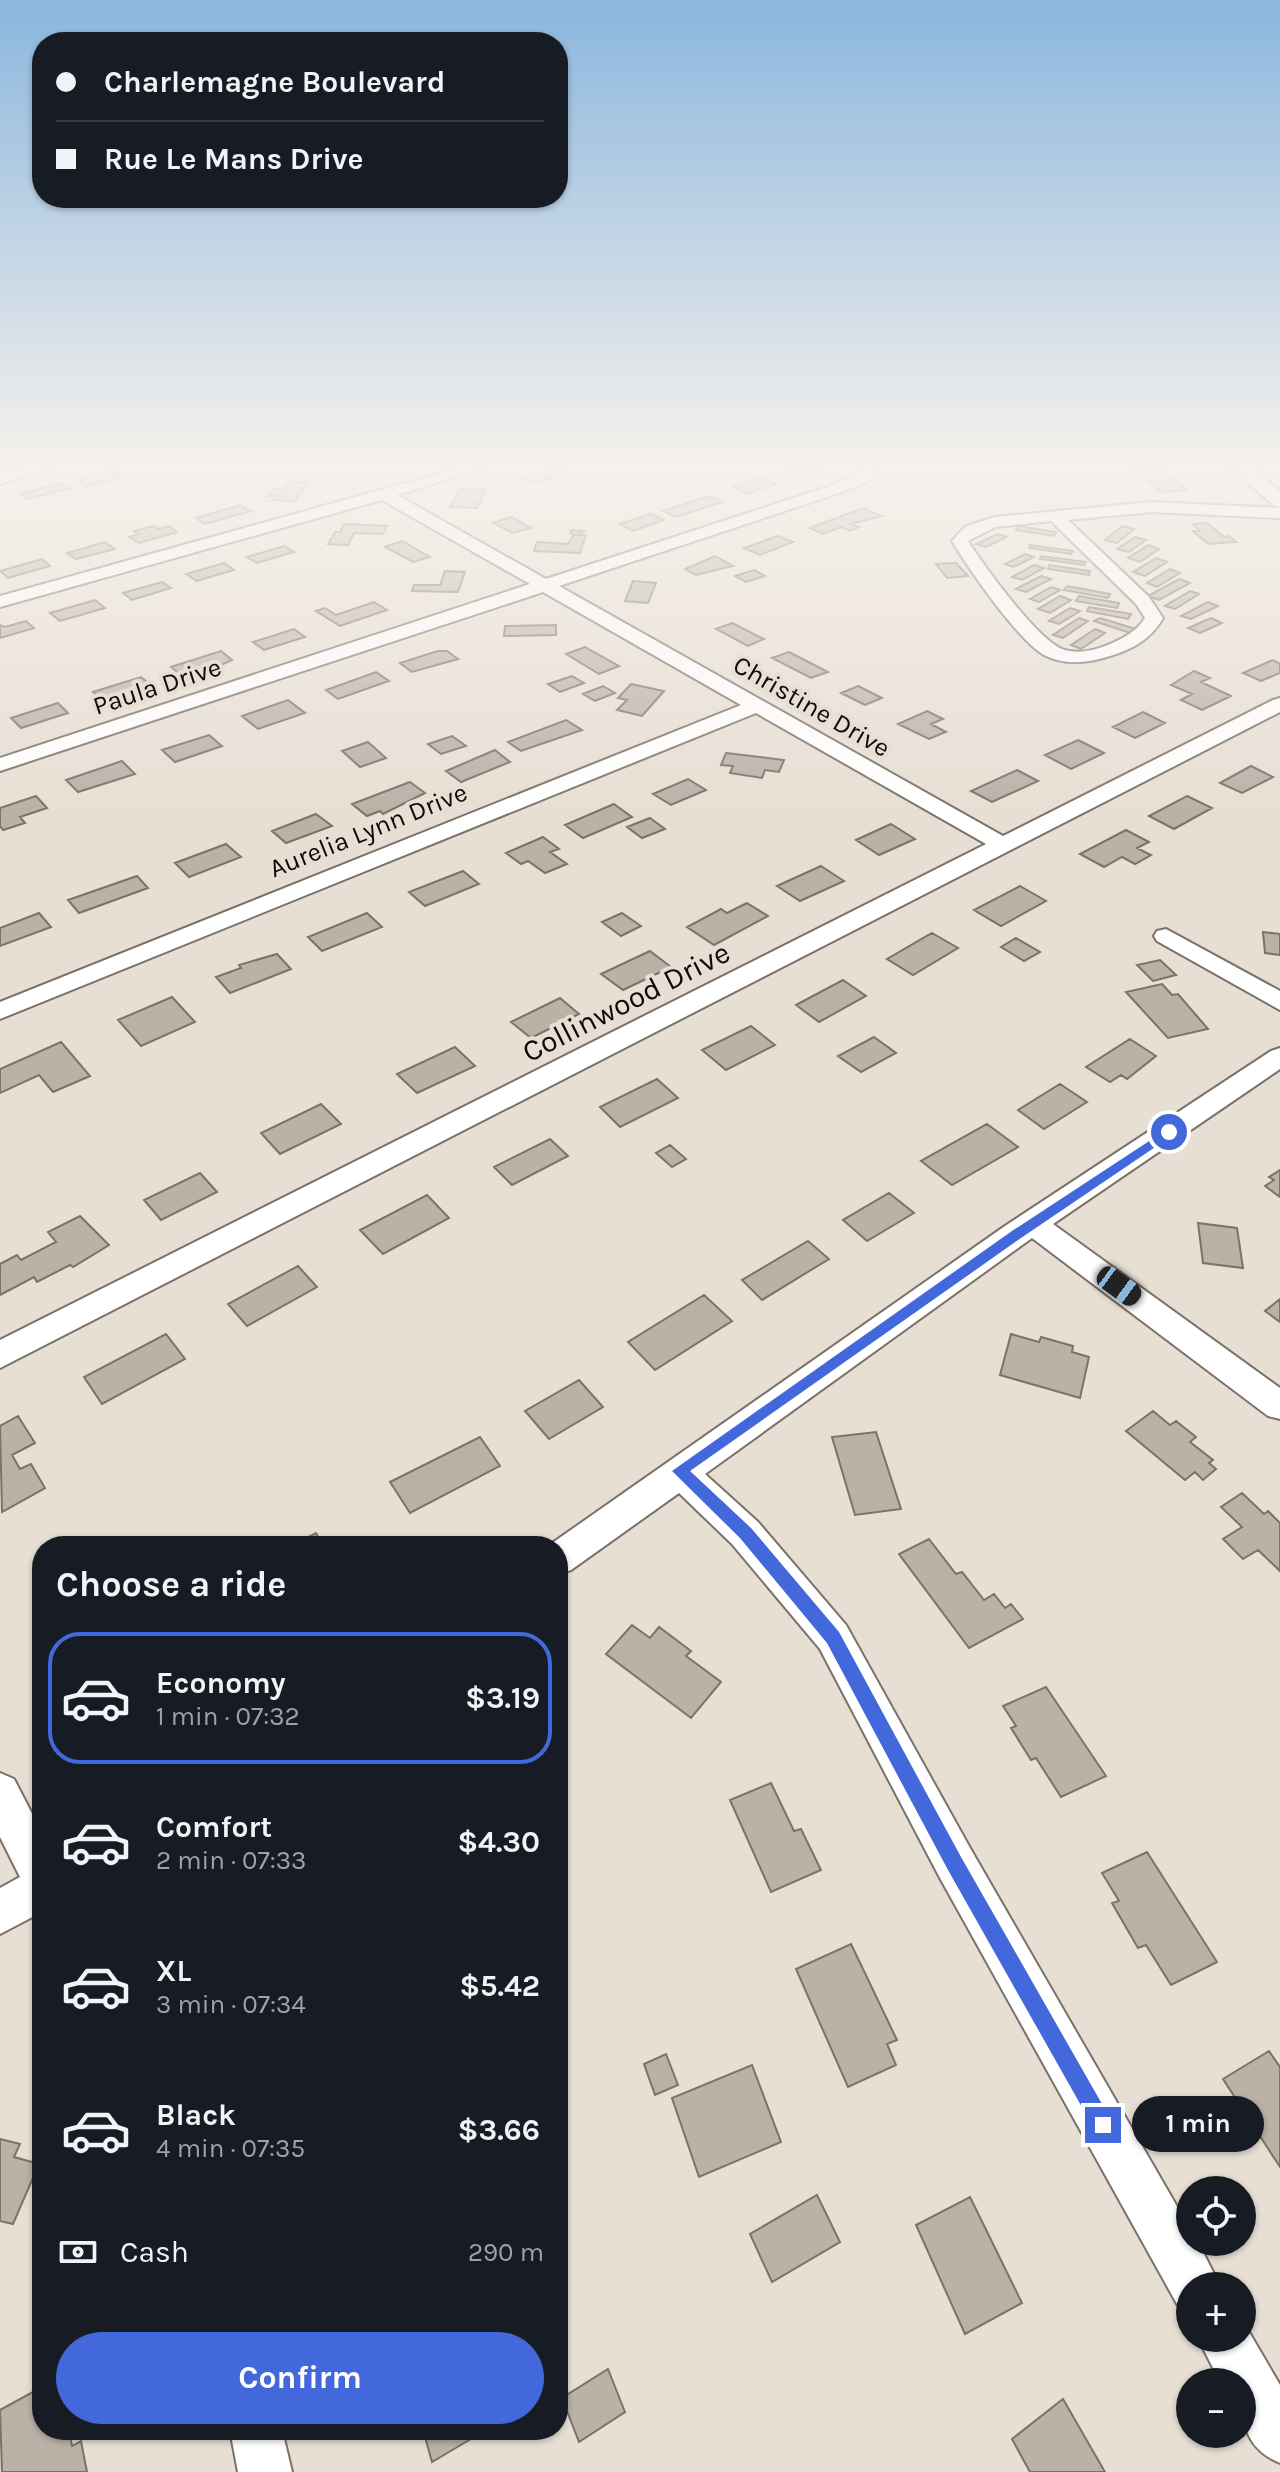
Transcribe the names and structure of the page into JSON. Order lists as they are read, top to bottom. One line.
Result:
{"streets":{"street":["Paula Drive","Christine Drive","Aurelia Lynn Drive","Collinwood Drive"]},"crossings":[["Paula Drive","Christine Drive"],["Christine Drive","Aurelia Lynn Drive"],["Christine Drive","Collinwood Drive"]],"page":{"banner":["Charlemagne Boulevard","Rue Le Mans Drive"],"heading":"Choose a ride","list":[{"name":"Economy","note":"1 min · 07:32","value":"$3.19"},{"name":"Comfort","note":"2 min · 07:33","value":"$4.30"},{"name":"XL","note":"3 min · 07:34","value":"$5.42"},{"name":"Black","note":"4 min · 07:35","value":"$3.66"}],"bubble":"1 min","map_buttons":["+","−"],"pay":["Cash","290 m"],"buttons":"Confirm"}}
